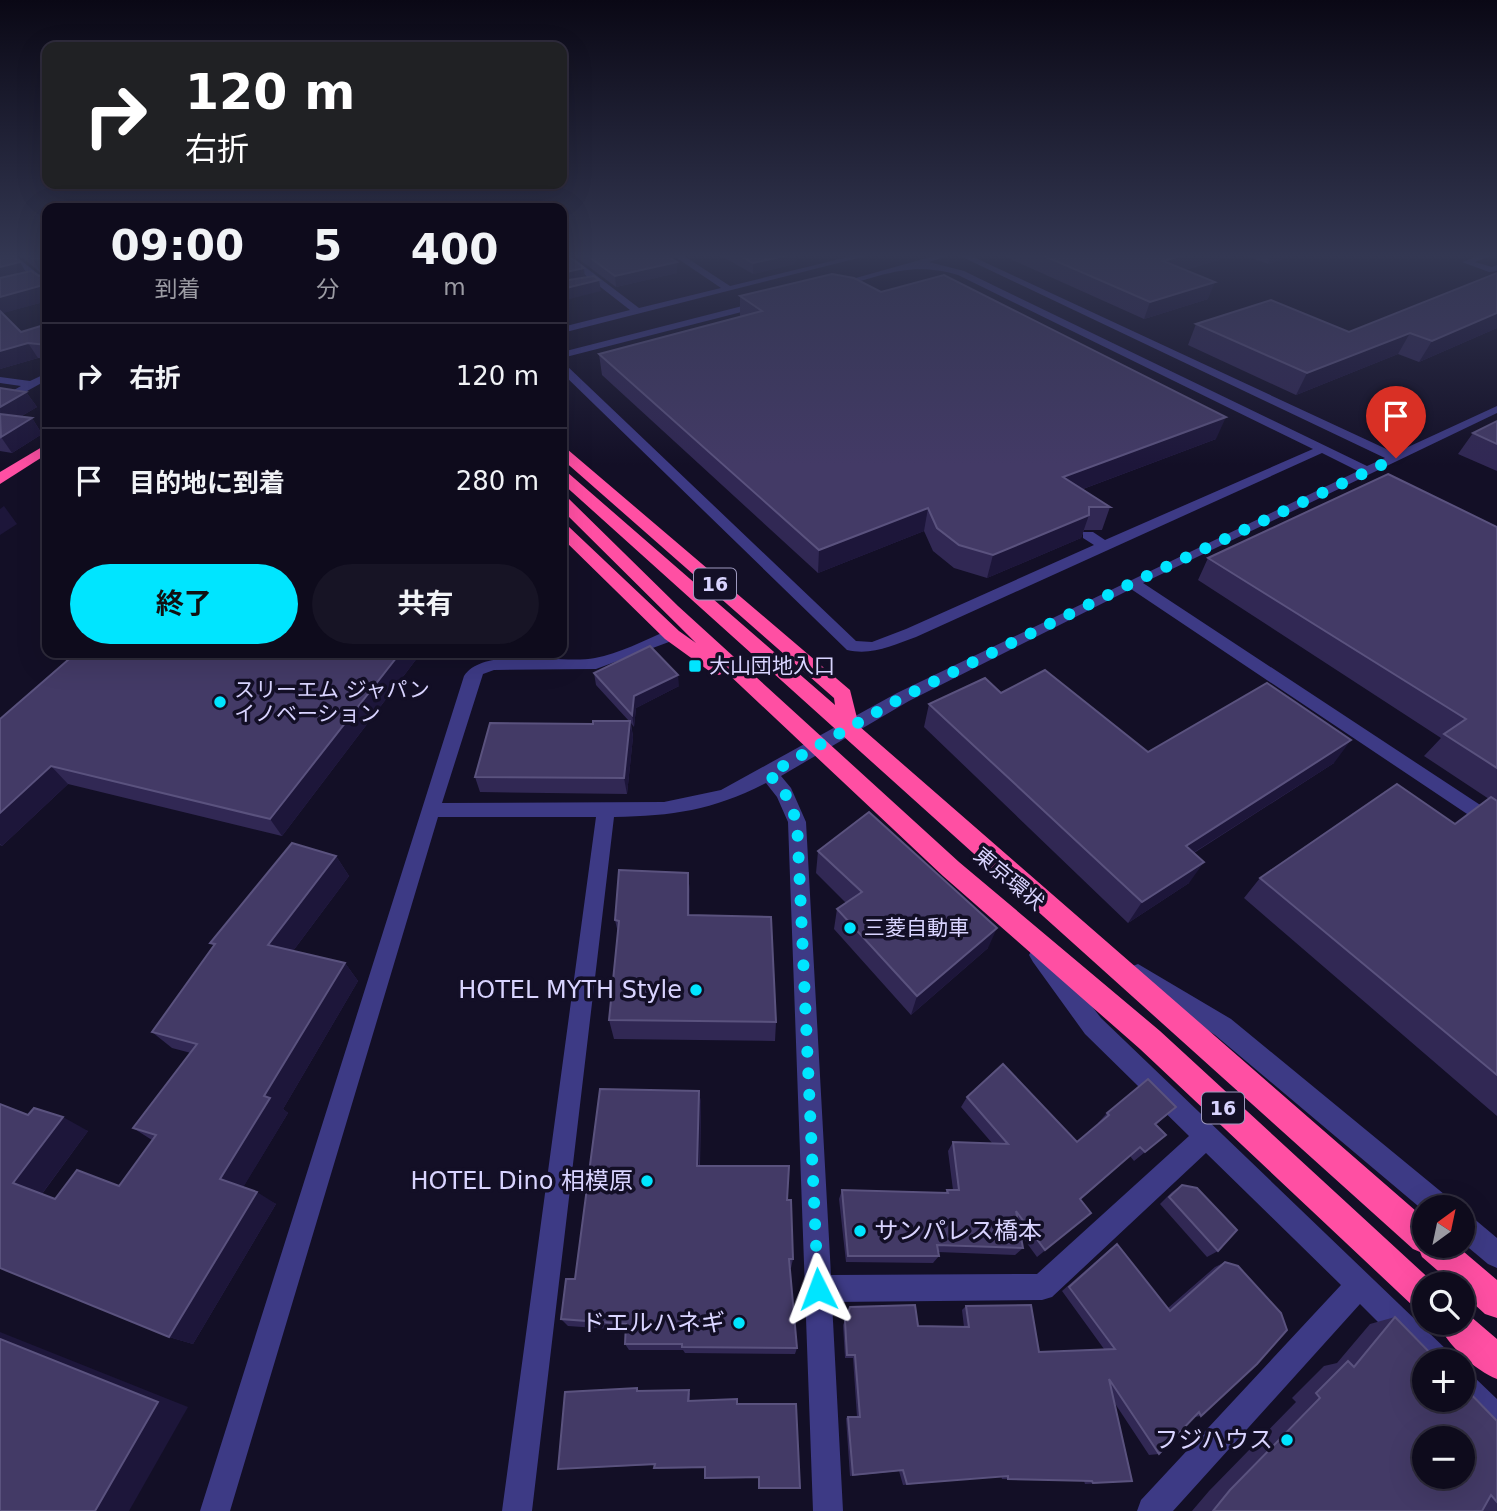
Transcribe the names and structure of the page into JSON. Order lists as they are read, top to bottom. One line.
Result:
{"streets":{"highway":["16","東京環状"]},"crossings":[["16","東京環状"]],"places":{"transit":["大山団地入口"],"other":["スリーエム ジャパン イノベーション","三菱自動車","HOTEL MYTH Style","HOTEL Dino 相模原","サンパレス橋本","ドエルハネギ","フジハウス"]},"north":"top right","page":{"turn":["120 m","右折"],"eta":["09:00","到着","5","分","400","m"],"list":[{"name":"右折","value":"120 m"},{"name":"目的地に到着","value":"280 m"}],"buttons":["終了","共有"],"map_buttons":["+","−"]}}
